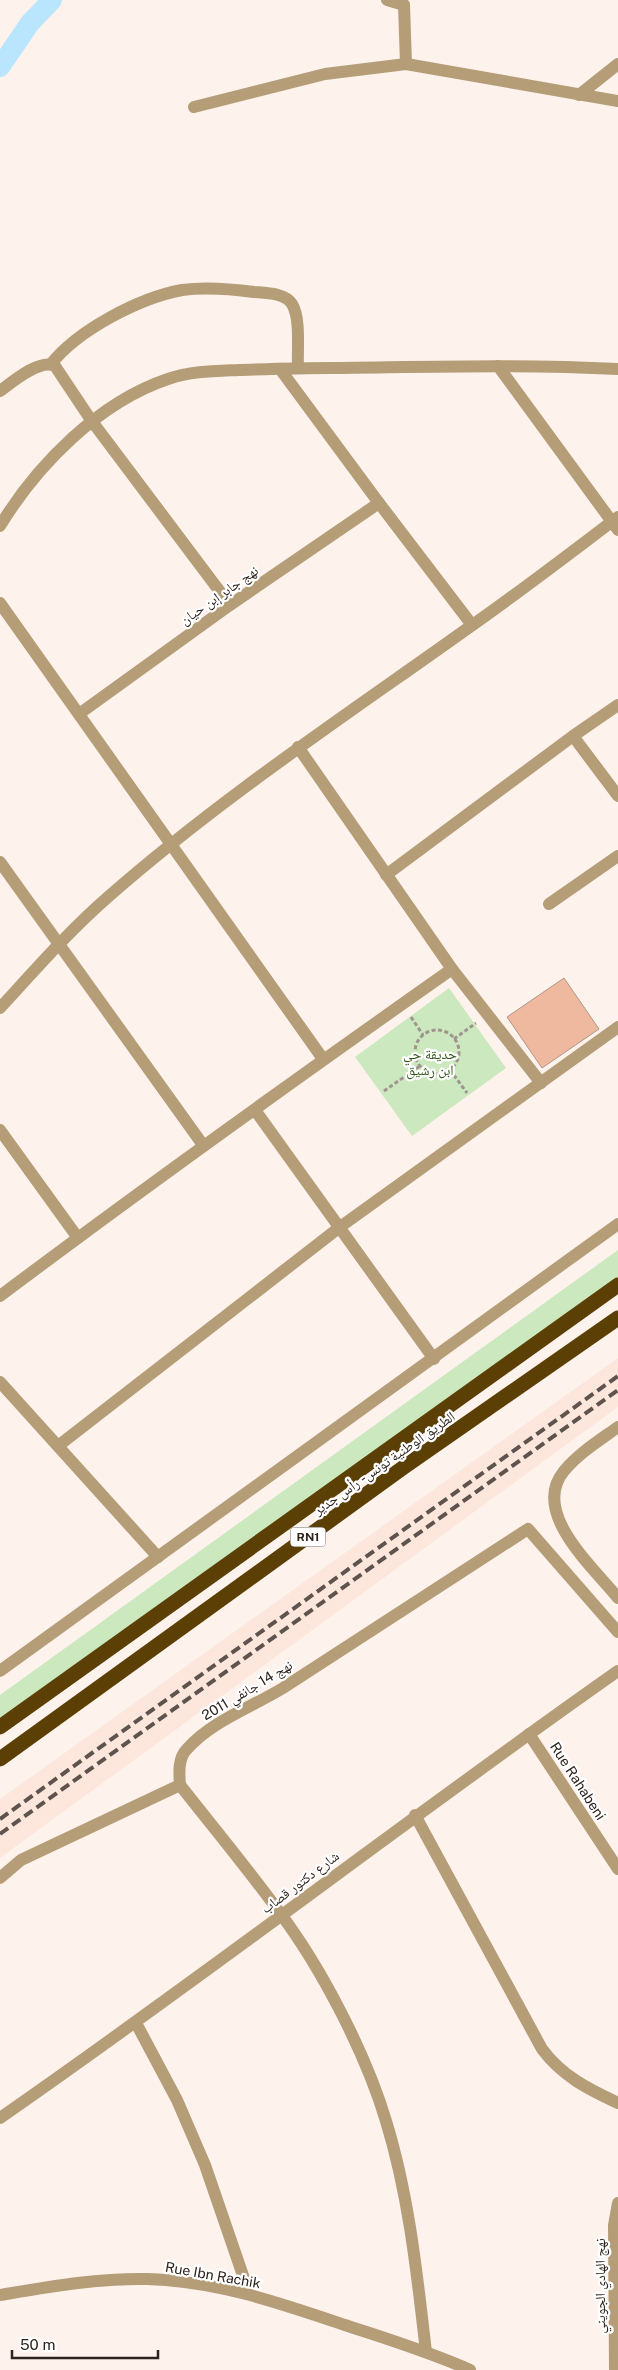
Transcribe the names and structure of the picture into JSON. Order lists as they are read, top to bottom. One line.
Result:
{"streets":{"highway":["الطريق الوطنية تونس - رأس جدير","RN1"],"street":["نهج جابر إبن حيان","نهج 14 جانفي 2011","Rue Rahabeni","شارع دكتور قصاب","Rue Ibn Rachik","نهج الهادي الجويني"]},"crossings":[["Rue Rahabeni","شارع دكتور قصاب"]],"parks":["حديقة حي ابن رشيق"],"scale_bar":"50 m"}
